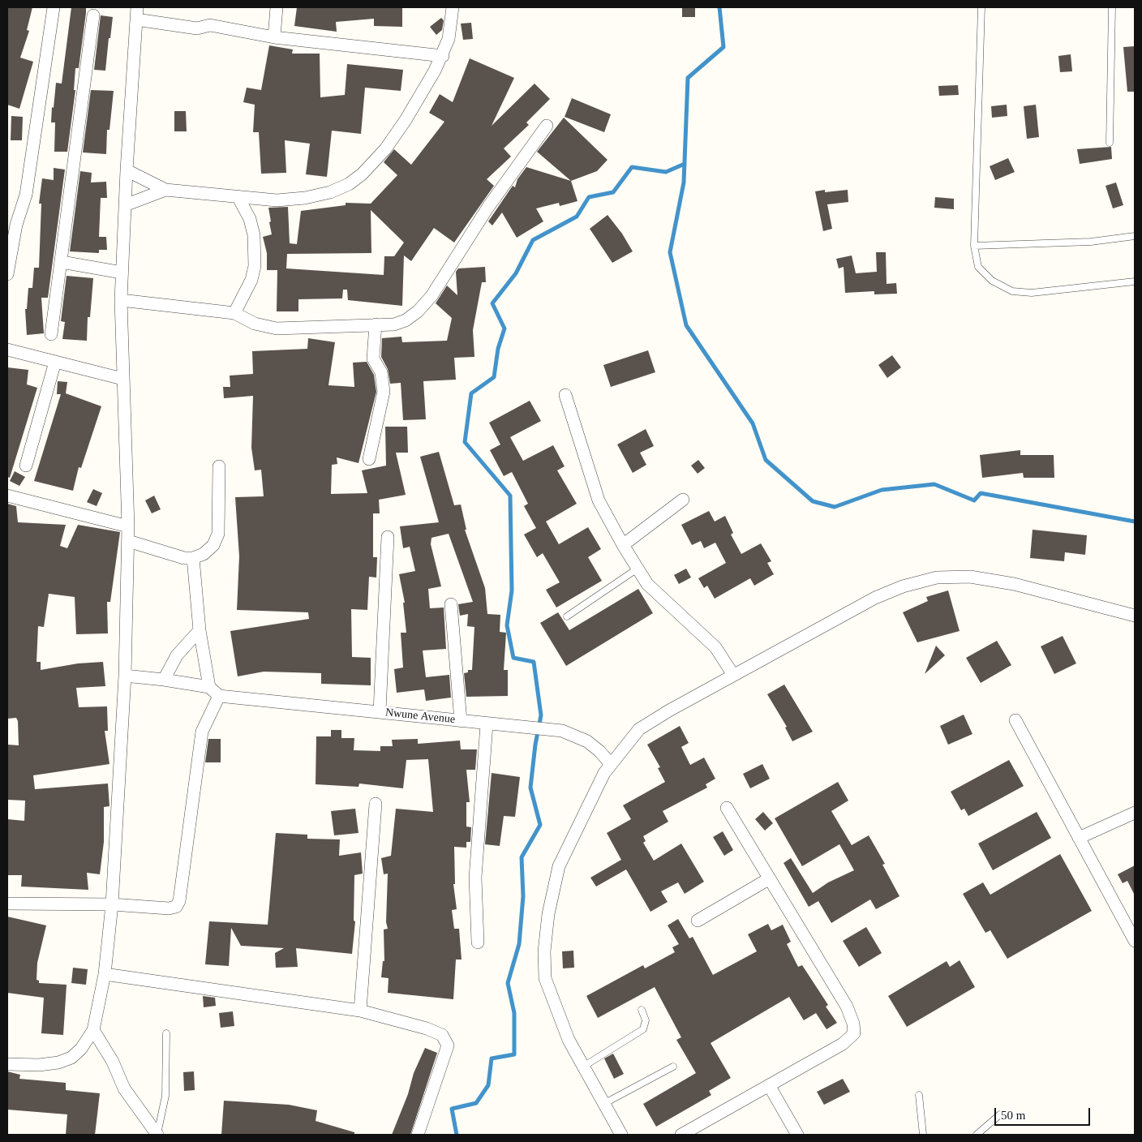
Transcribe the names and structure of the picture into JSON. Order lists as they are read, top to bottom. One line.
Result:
{"streets":{"street":["Nwune Avenue"]},"scale_bar":"50 m"}
